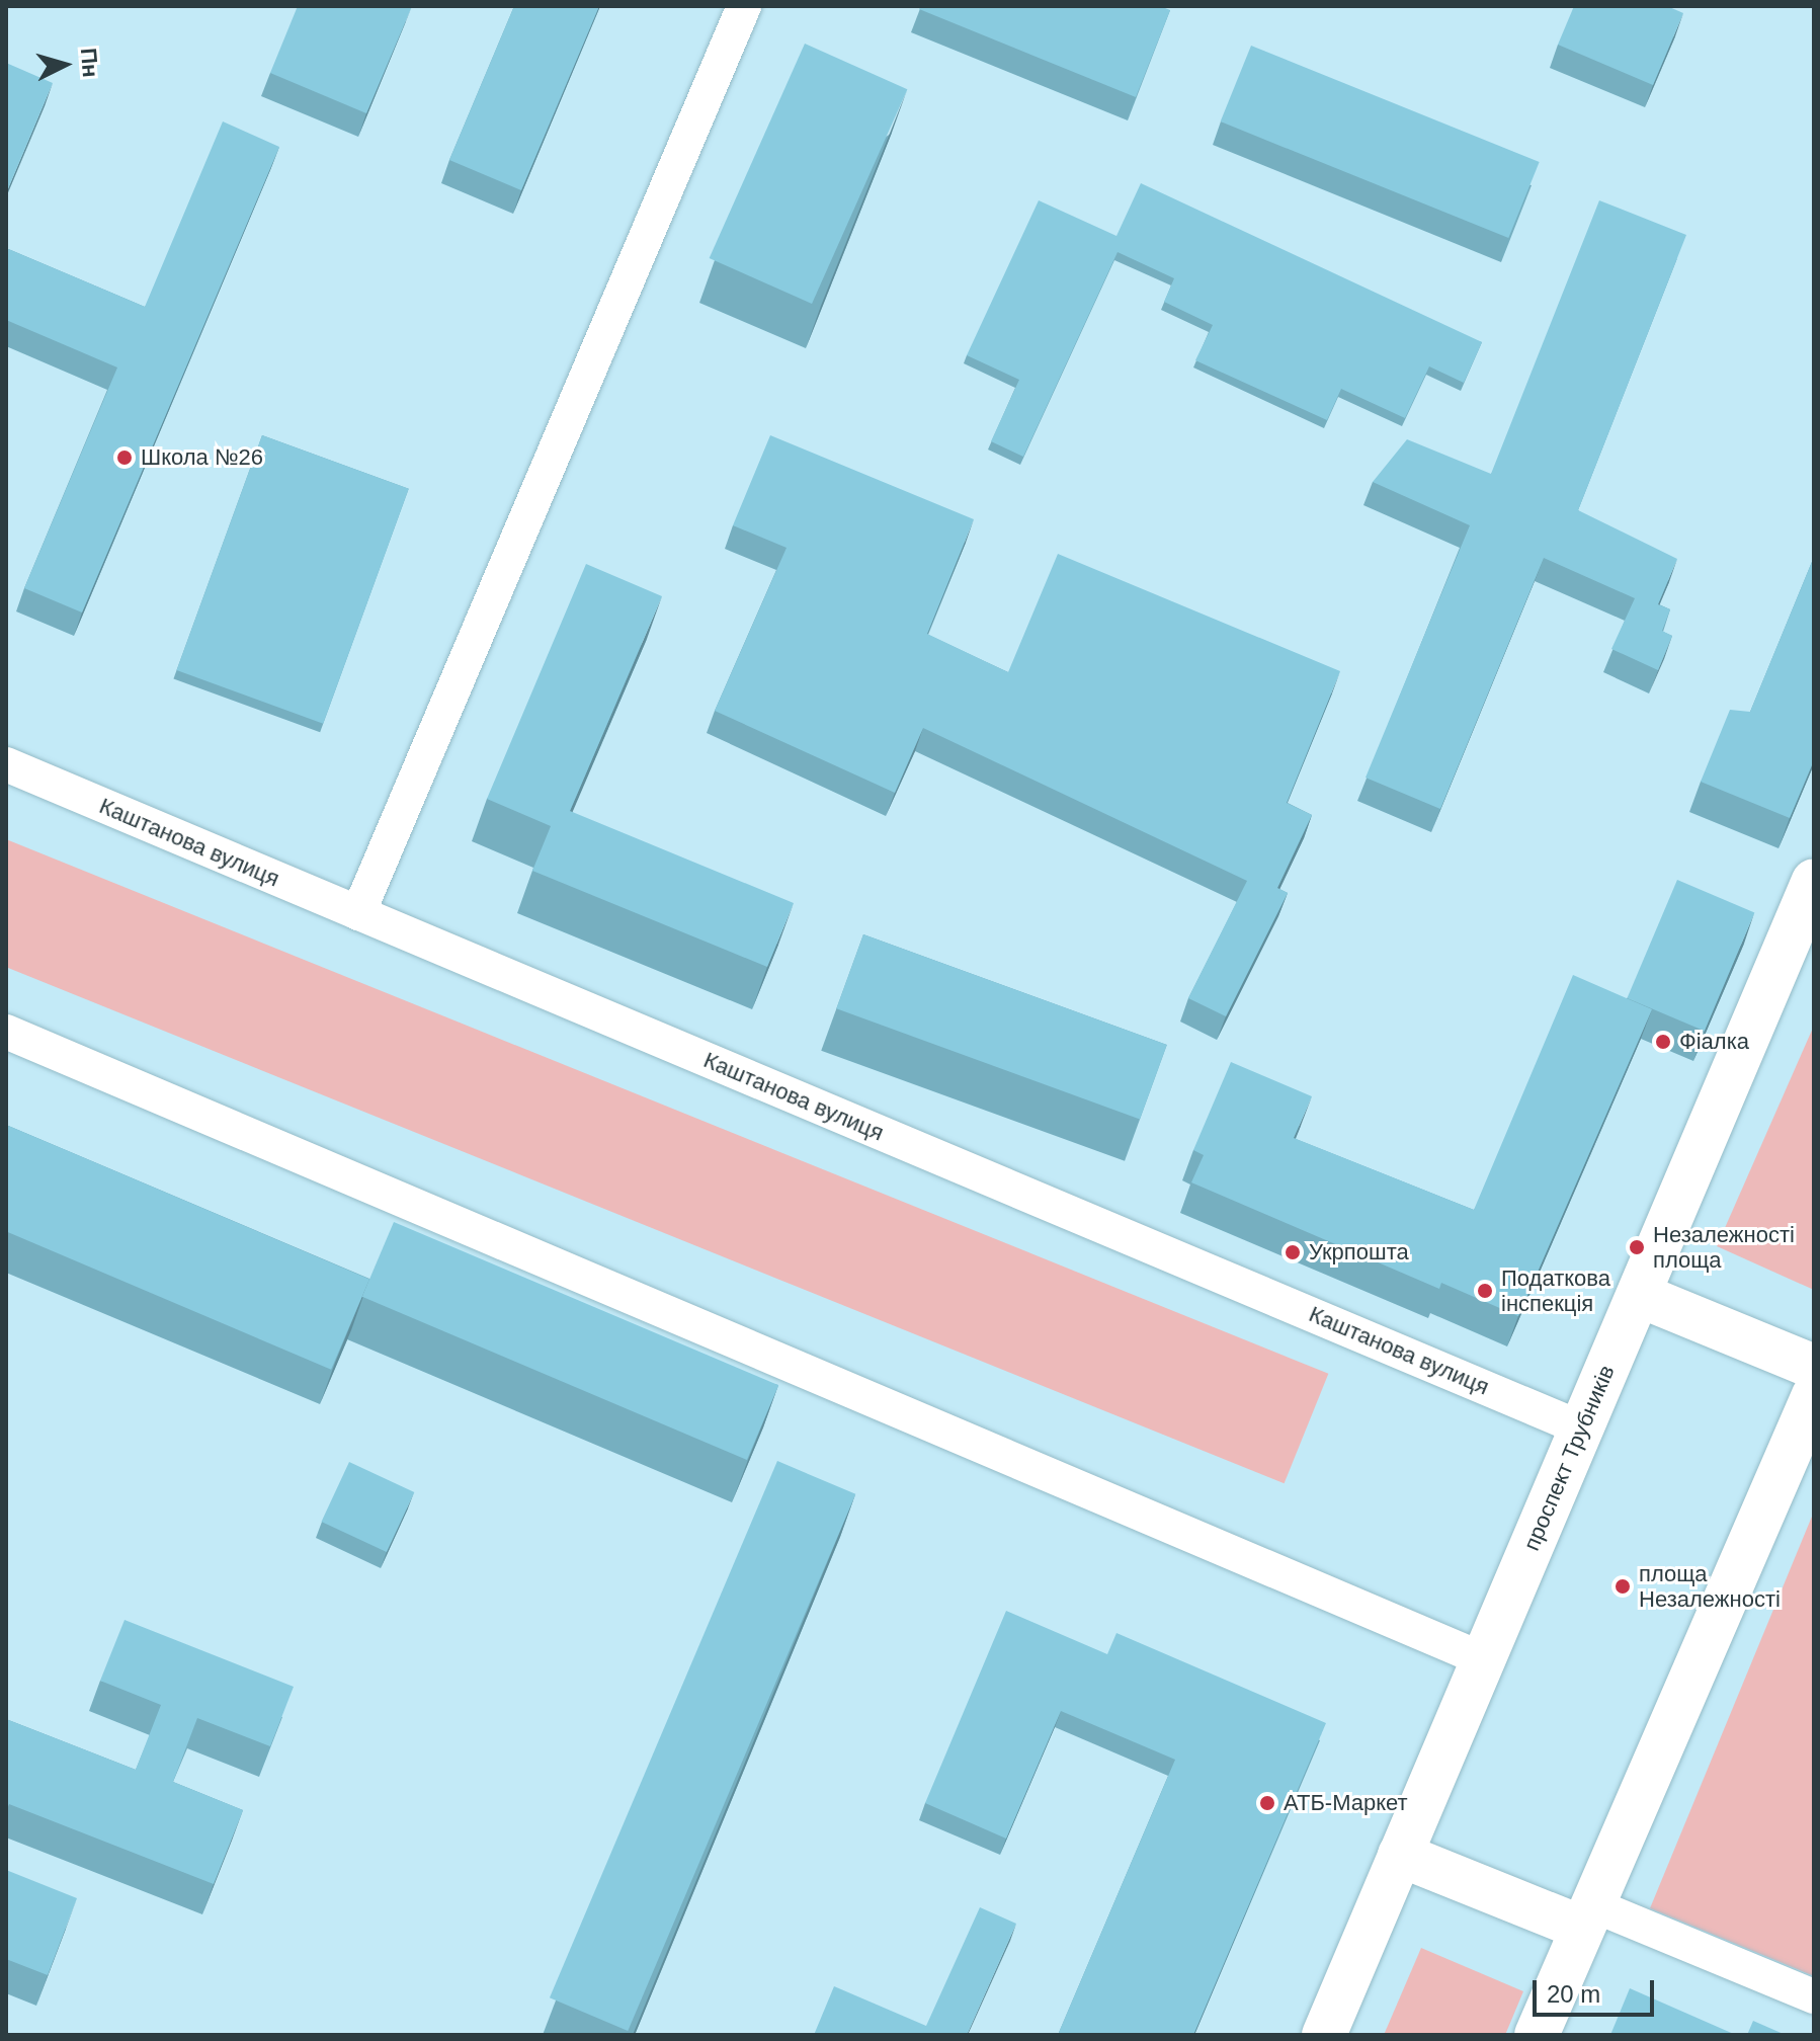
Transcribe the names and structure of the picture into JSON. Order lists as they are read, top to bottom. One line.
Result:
{"streets":{"main road":["проспект Трубників"],"street":["Каштанова вулиця"]},"crossings":[["Каштанова вулиця","проспект Трубників"]],"places":["Школа №26","Фіалка","Незалежності площа","Укрпошта","Податкова інспекція","площа Незалежності","АТБ-Маркет"],"scale_bar":"20 m","north":"right"}
